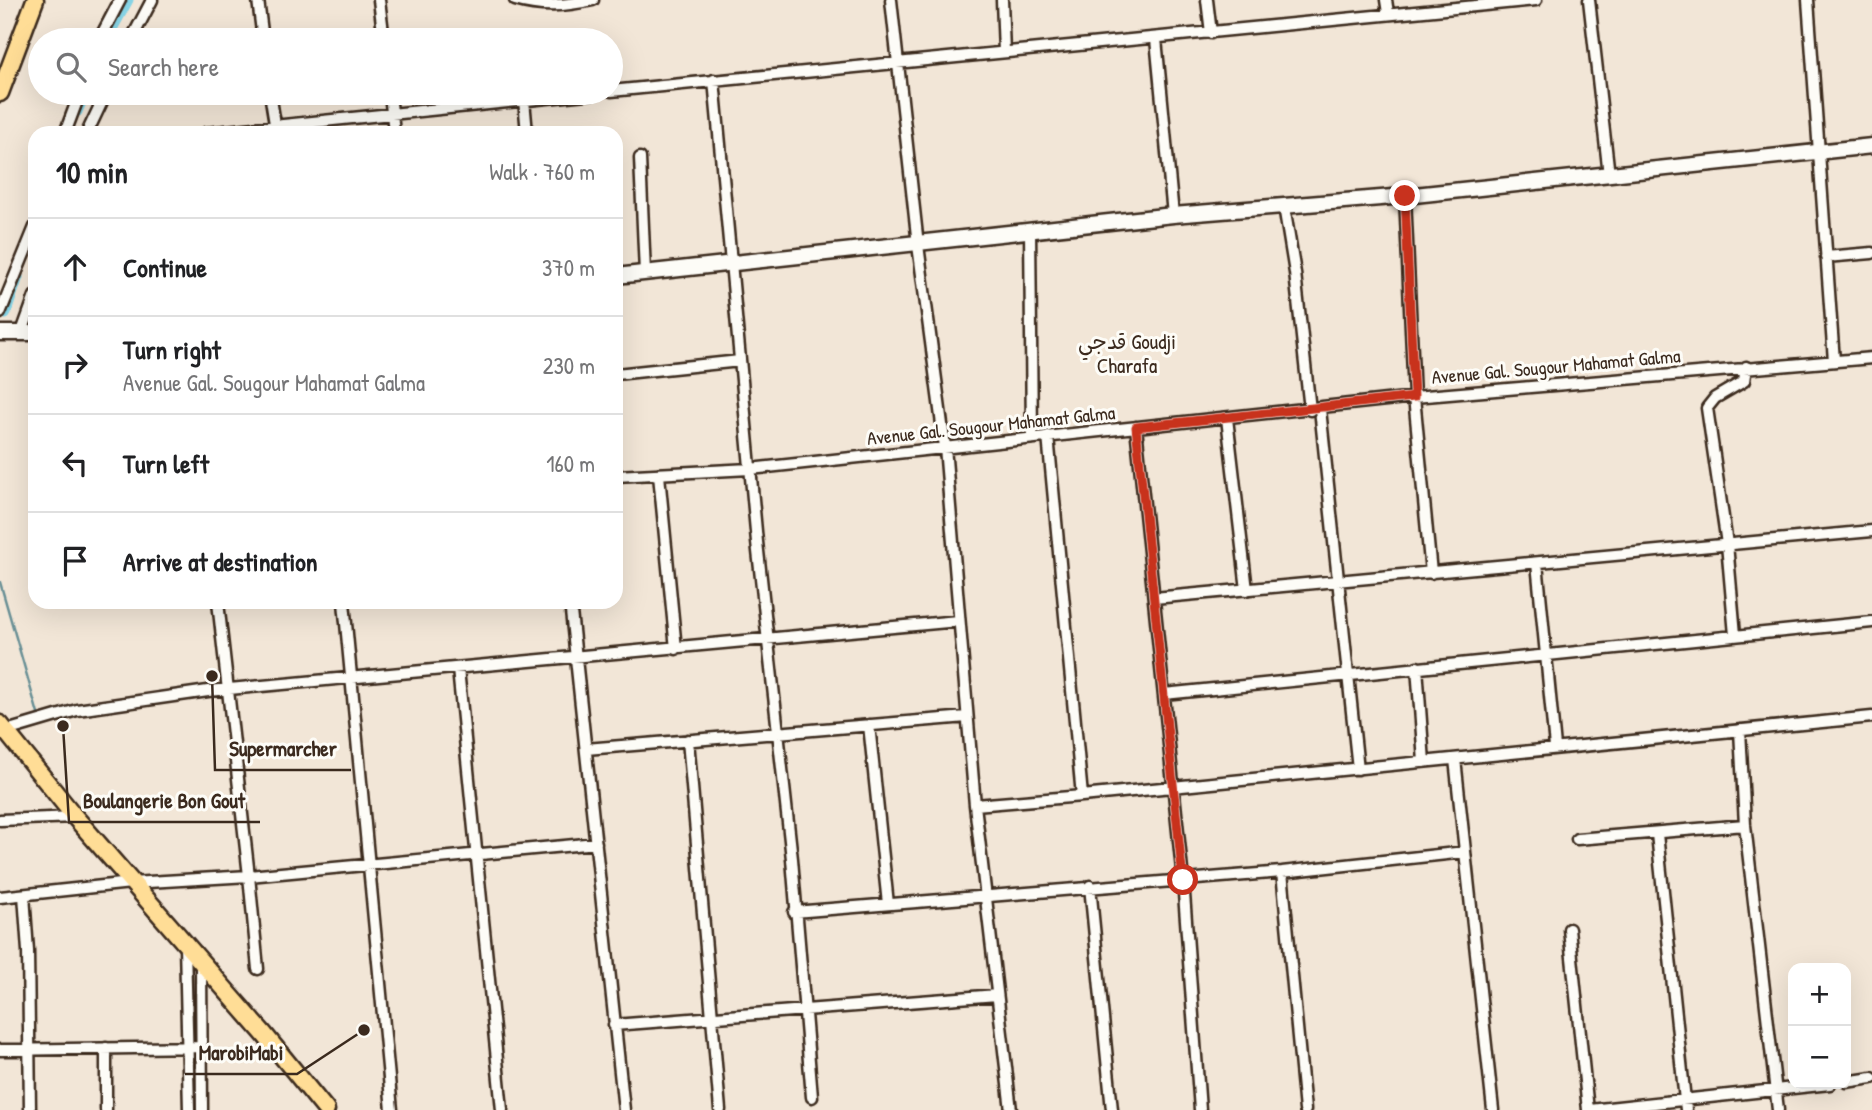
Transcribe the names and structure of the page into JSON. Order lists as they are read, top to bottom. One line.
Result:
{"streets":{"street":["Avenue Gal. Sougour Mahamat Galma"]},"districts":["قدجي Goudji Charafa"],"places":["Supermarcher","Boulangerie Bon Gout","MarobiMabi"],"page":{"search":"Search here","heading":["10 min","Walk · 760 m"],"list":[["Continue","370 m"],["Turn right","Avenue Gal. Sougour Mahamat Galma","230 m"],["Turn left","160 m"],"Arrive at destination"],"map_buttons":["+","−"]}}
